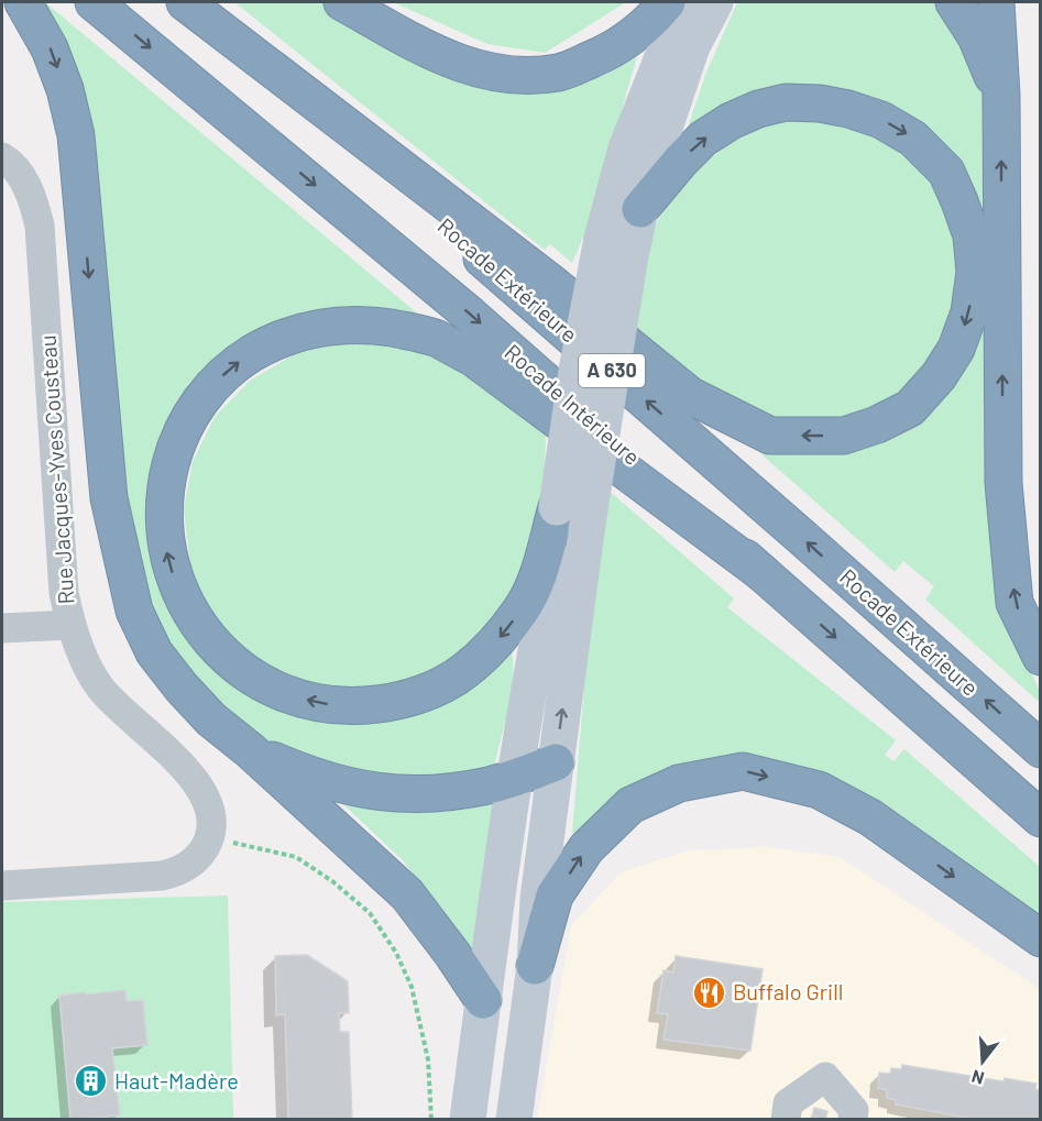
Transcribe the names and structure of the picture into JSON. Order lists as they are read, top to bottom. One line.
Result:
{"streets":{"highway":["Rocade Extérieure","A 630","Rocade Intérieure"],"street":["Rue Jacques-Yves Cousteau"]},"one_way":["Rocade Extérieure","Rocade Intérieure"],"places":{"restaurant":["Buffalo Grill"],"building":["Haut-Madère"]},"north":"bottom"}
